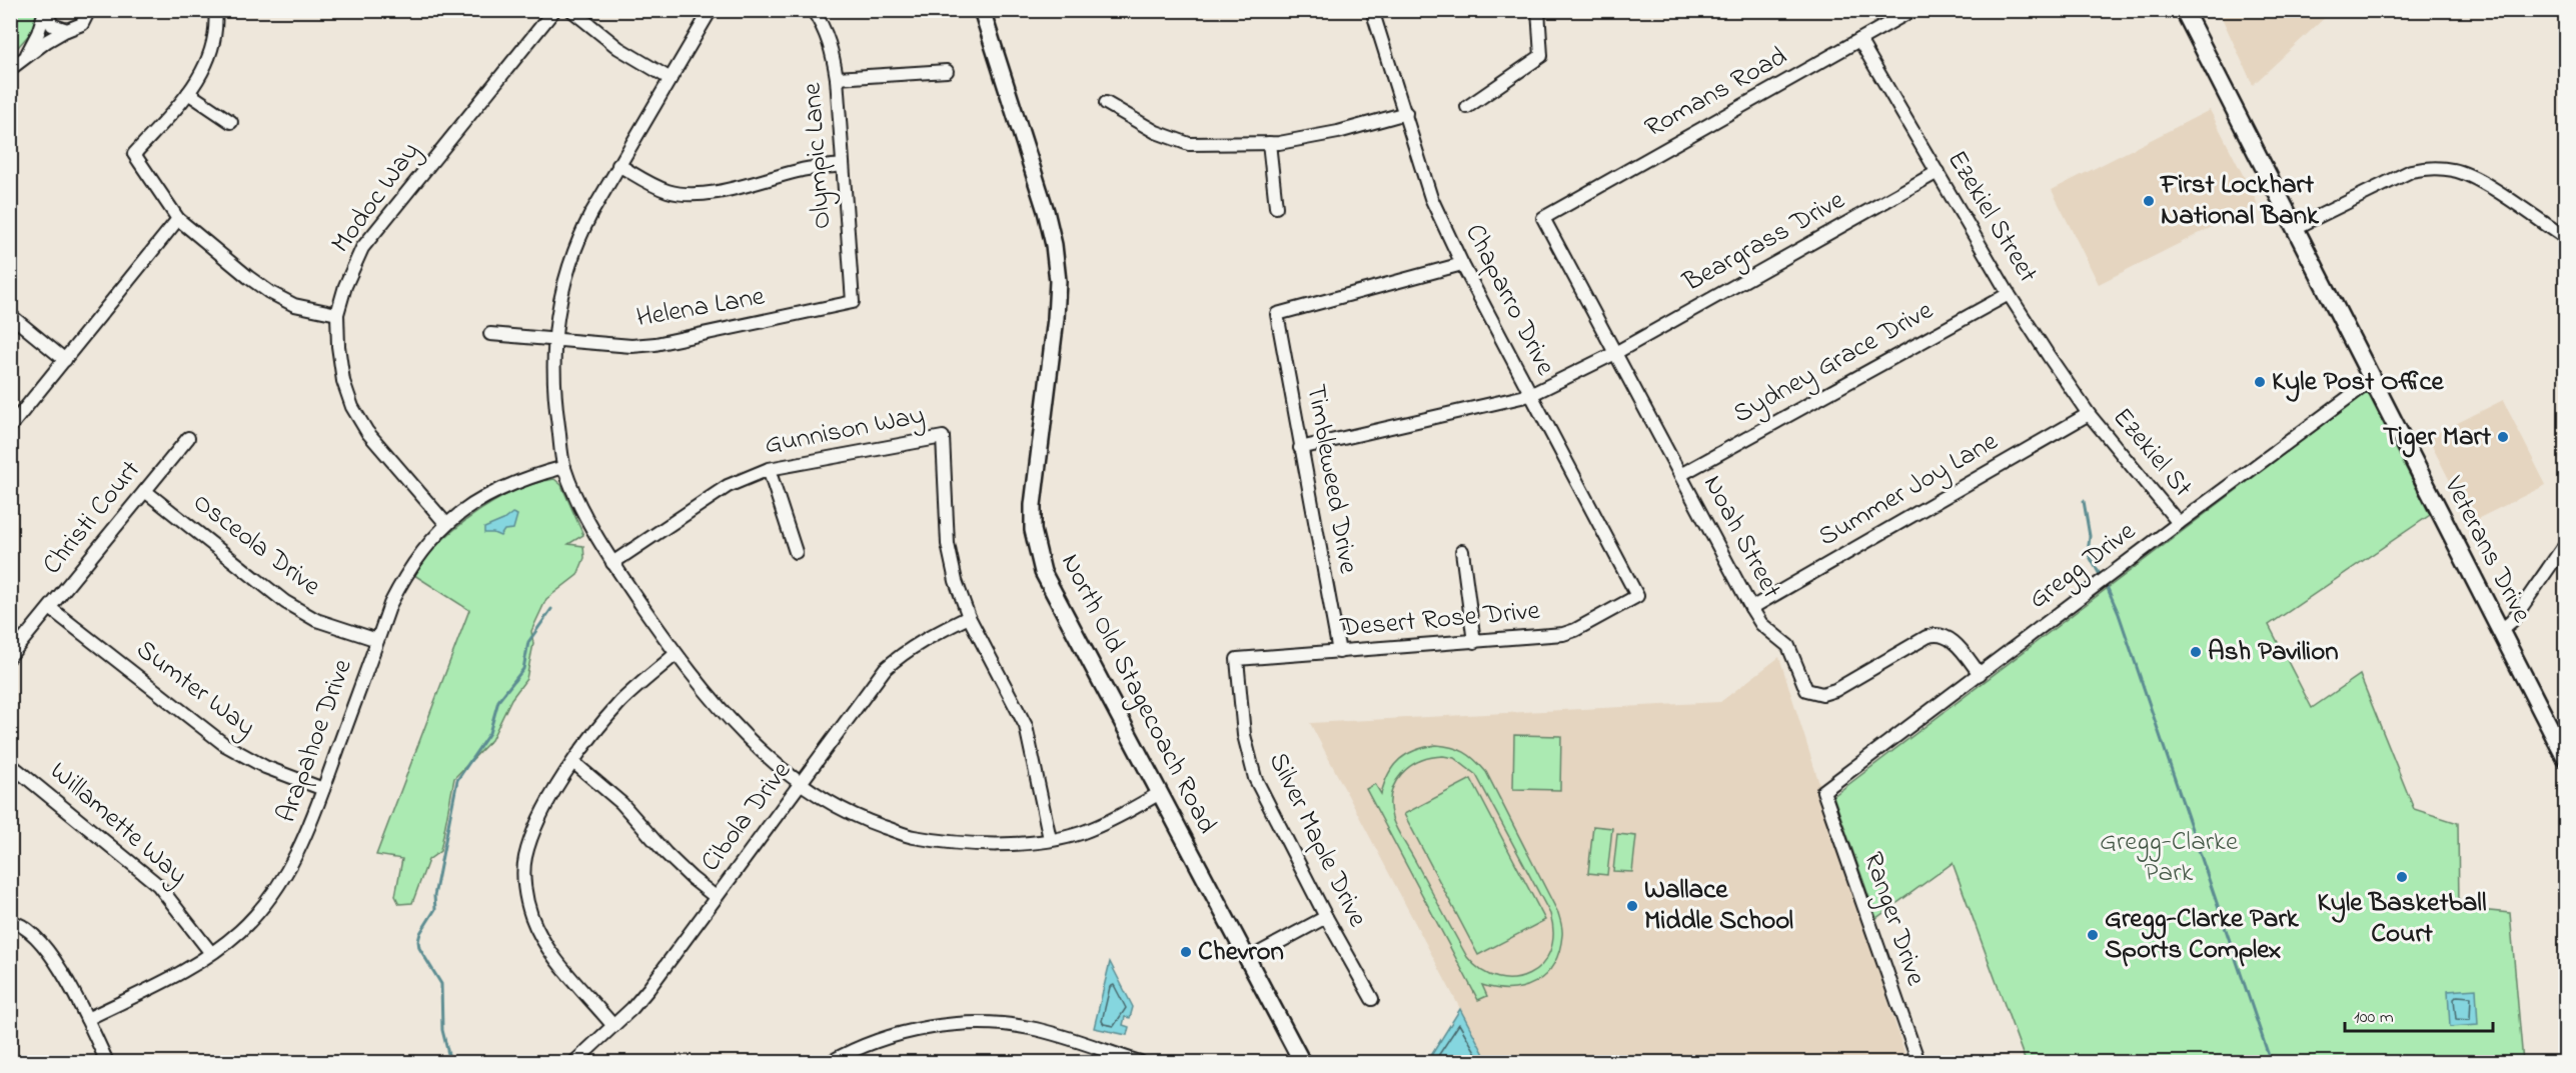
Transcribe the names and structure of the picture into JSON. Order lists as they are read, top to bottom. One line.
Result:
{"streets":{"main road":["Veterans Drive"],"street":["Romans Road","Olympic Lane","Modoc Way","Ezekiel Street","Beargrass Drive","Chaparro Drive","Helena Lane","Sydney Grace Drive","Gunnison Way","Ezekiel St","Timbleweed Drive","Summer Joy Lane","Christi Court","Noah Street","Osceola Drive","Gregg Drive","Desert Rose Drive","Sumter Way","North Old Stagecoach Road","Arapahoe Drive","Cibola Drive","Willamette Way","Silver Maple Drive","Ranger Drive"]},"crossings":[["Romans Road","Ezekiel Street"],["Romans Road","Noah Street"],["Olympic Lane","Helena Lane"],["Modoc Way","Arapahoe Drive"],["Ezekiel Street","Beargrass Drive"],["Ezekiel Street","Sydney Grace Drive"],["Ezekiel Street","Ezekiel St"],["Ezekiel Street","Summer Joy Lane"],["Beargrass Drive","Chaparro Drive"],["Beargrass Drive","Noah Street"],["Chaparro Drive","Timbleweed Drive"],["Chaparro Drive","Desert Rose Drive"],["Sydney Grace Drive","Noah Street"],["Gunnison Way","Cibola Drive"],["Ezekiel St","Summer Joy Lane"],["Ezekiel St","Gregg Drive"],["Timbleweed Drive","Desert Rose Drive"],["Summer Joy Lane","Noah Street"],["Christi Court","Osceola Drive"],["Christi Court","Sumter Way"],["Noah Street","Gregg Drive"],["Osceola Drive","Arapahoe Drive"],["Veterans Drive","Gregg Drive"],["Gregg Drive","Ranger Drive"],["Desert Rose Drive","Silver Maple Drive"],["Sumter Way","Arapahoe Drive"],["Arapahoe Drive","Willamette Way"]],"parks":["Gregg-Clarke Park"],"places":["First Lockhart National Bank","Kyle Post Office","Tiger Mart","Ash Pavilion","Kyle Basketball Court","Wallace Middle School","Gregg-Clarke Park Sports Complex","Chevron"],"scale_bar":"100 m"}
